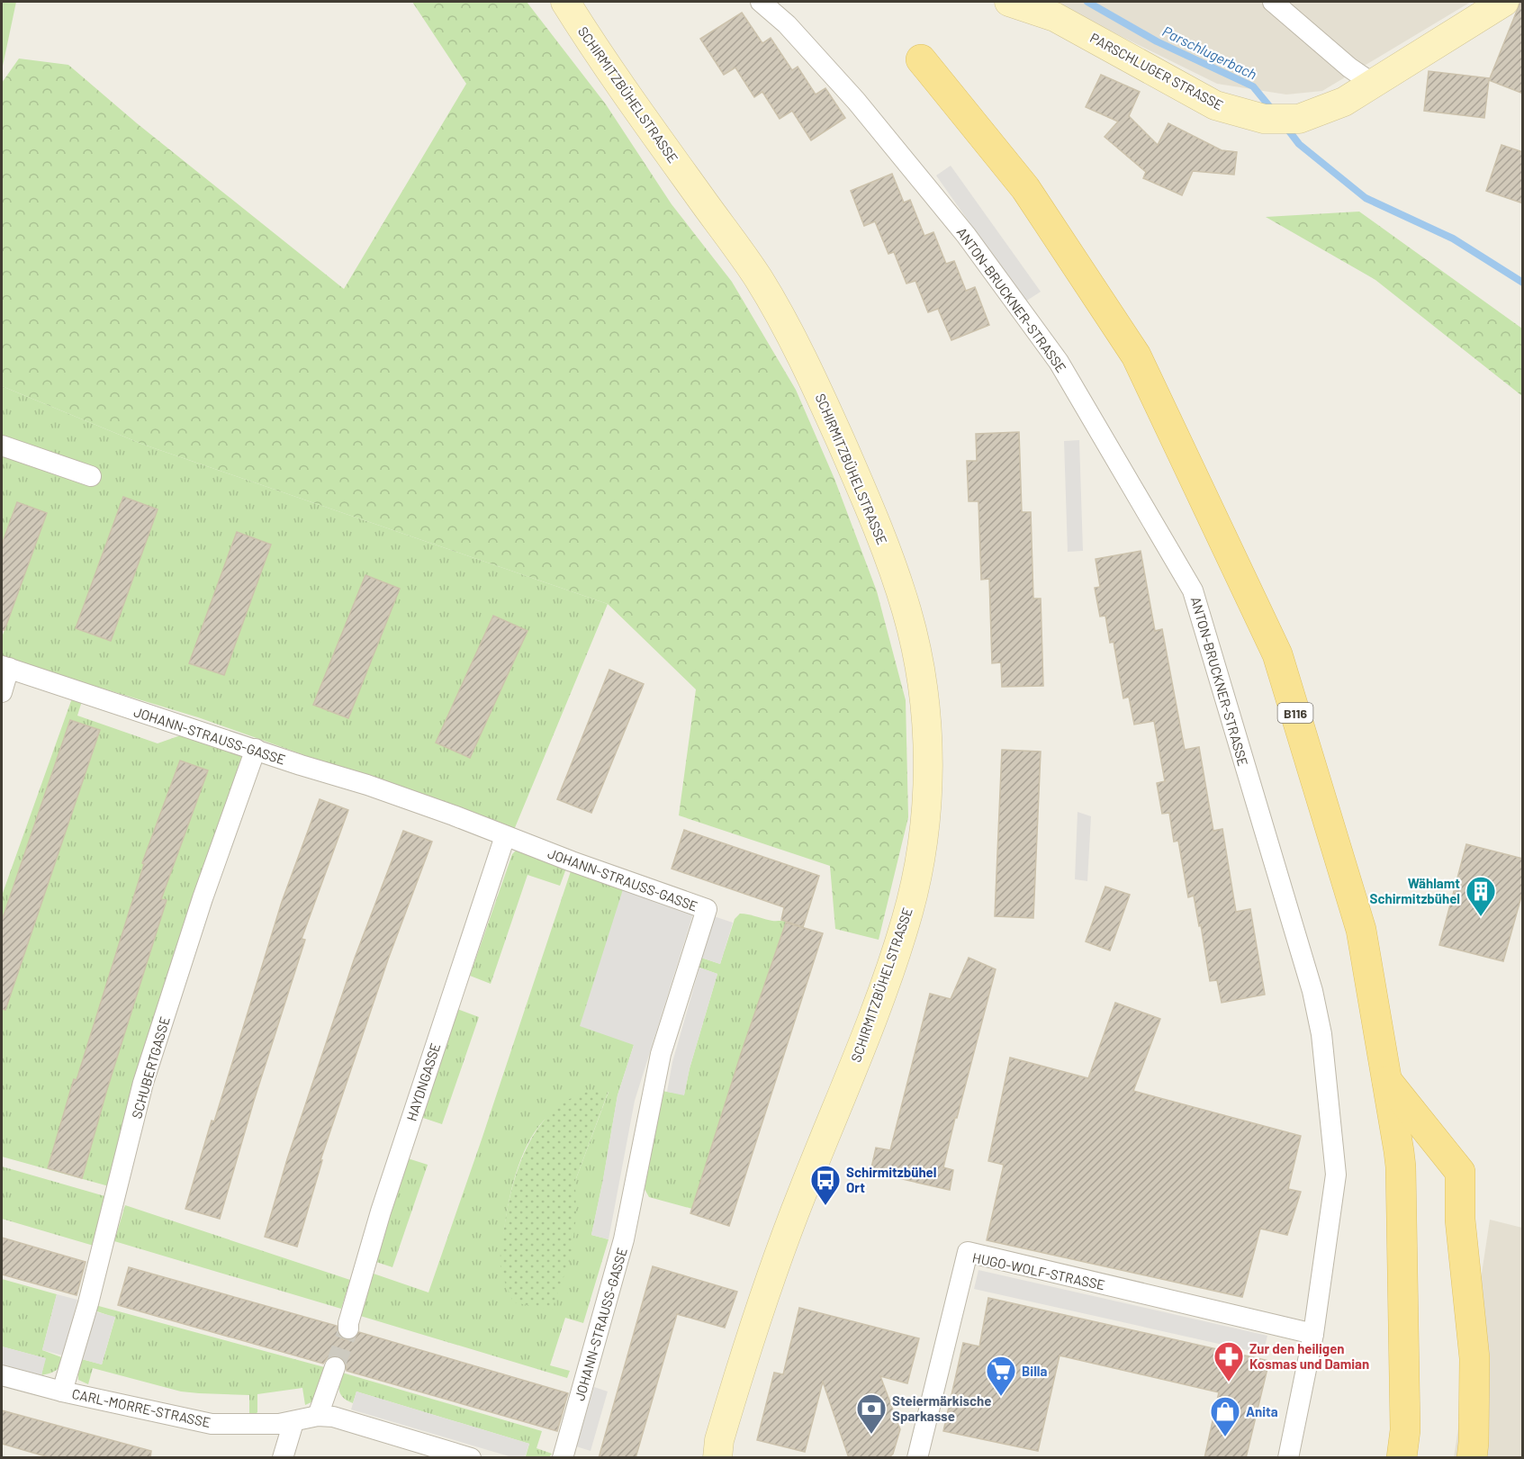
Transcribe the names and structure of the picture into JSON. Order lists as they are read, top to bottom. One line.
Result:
{"streets":{"main road":["PARSCHLUGER STRASSE","SCHIRMITZBÜHELSTRASSE","B116"],"street":["ANTON-BRUCKNER-STRASSE","JOHANN-STRAUSS-GASSE","SCHUBERTGASSE","HAYDNGASSE","HUGO-WOLF-STRASSE","CARL-MORRE-STRASSE"]},"crossings":[["ANTON-BRUCKNER-STRASSE","HUGO-WOLF-STRASSE"],["JOHANN-STRAUSS-GASSE","SCHUBERTGASSE"],["JOHANN-STRAUSS-GASSE","HAYDNGASSE"],["SCHUBERTGASSE","CARL-MORRE-STRASSE"]],"water":["Parschlugerbach"],"places":{"building":["Wählamt Schirmitzbühel"],"bus stop":["Schirmitzbühel Ort"],"pharmacy":["Zur den heiligen Kosmas und Damian"],"supermarket":["Billa"],"bank":["Steiermärkische Sparkasse"],"shop":["Anita"]}}
